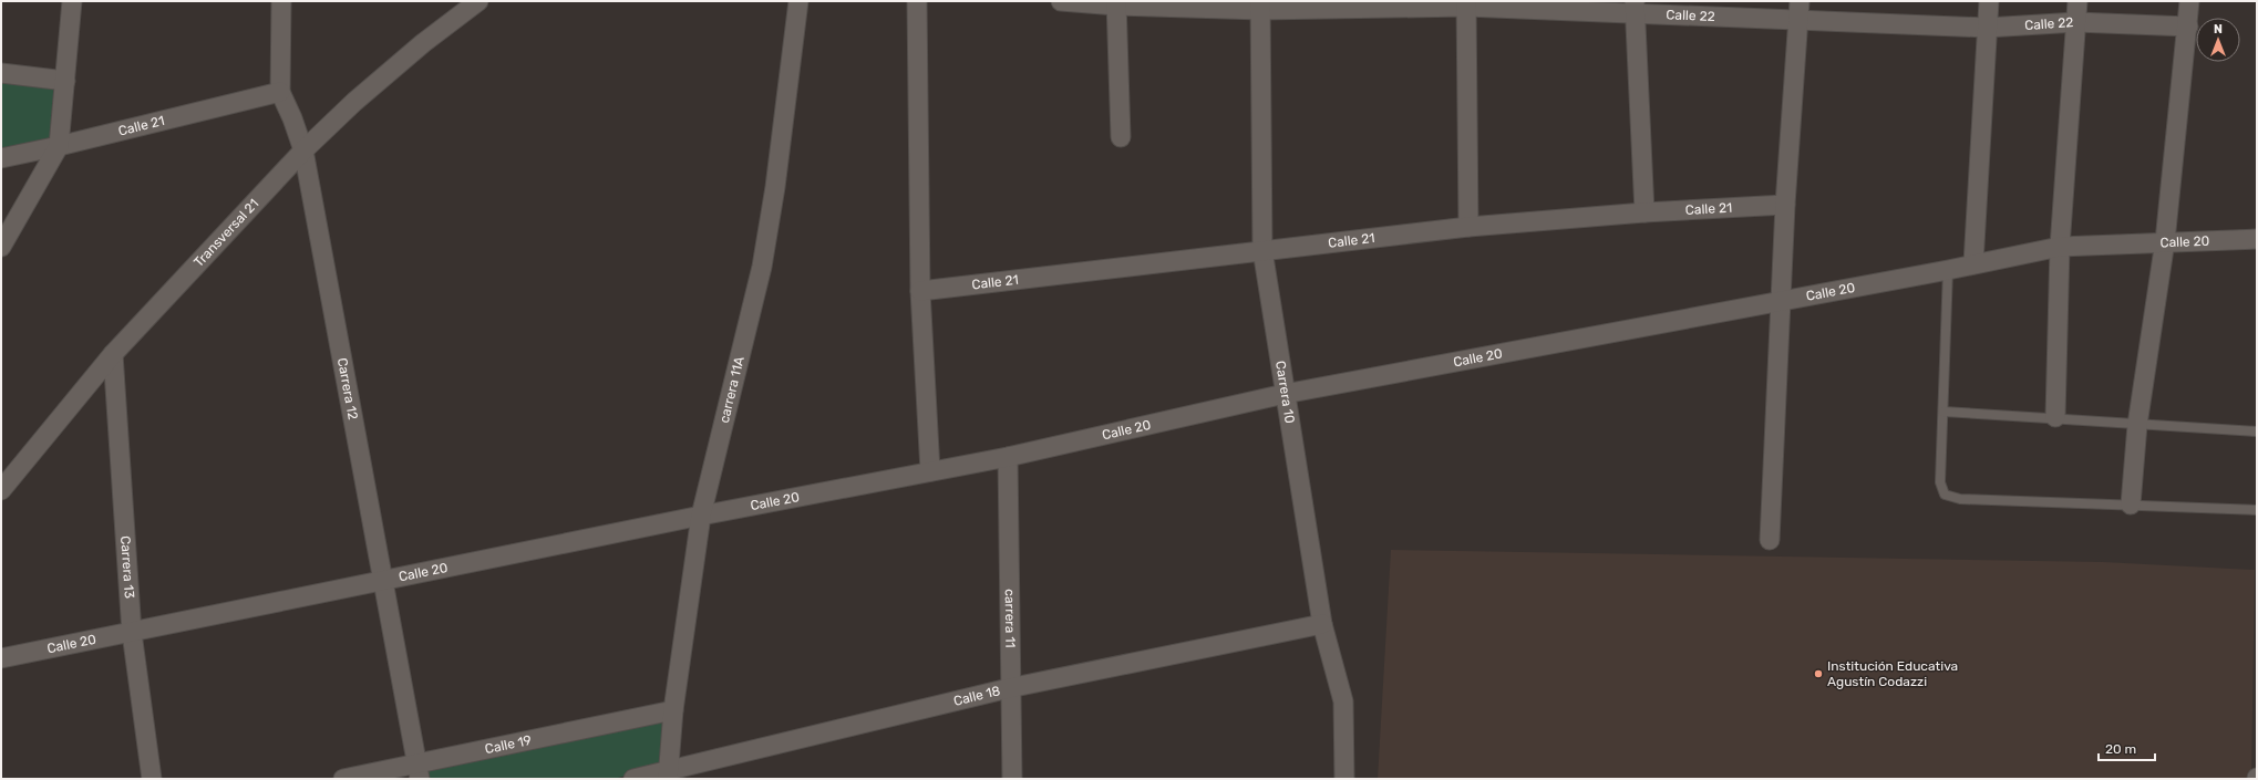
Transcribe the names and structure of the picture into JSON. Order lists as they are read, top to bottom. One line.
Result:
{"streets":{"street":["Calle 22","Calle 21","Transversal 21","Calle 20","Carrera 12","carrera 11A","Carrera 10","Carrera 13","carrera 11","Calle 18","Calle 19"]},"crossings":[["Calle 22","Carrera 10"],["Calle 21","Carrera 12"],["Calle 21","Carrera 10"],["Transversal 21","Carrera 12"],["Transversal 21","Carrera 13"],["Calle 20","Carrera 12"],["Calle 20","carrera 11A"],["Calle 20","Carrera 10"],["Calle 20","Carrera 13"],["Calle 20","carrera 11"],["Carrera 12","Calle 19"],["carrera 11A","Calle 18"],["carrera 11A","Calle 19"],["Carrera 10","Calle 18"],["carrera 11","Calle 18"]],"places":["Institución Educativa Agustín Codazzi"],"scale_bar":"20 m","north":"top"}
